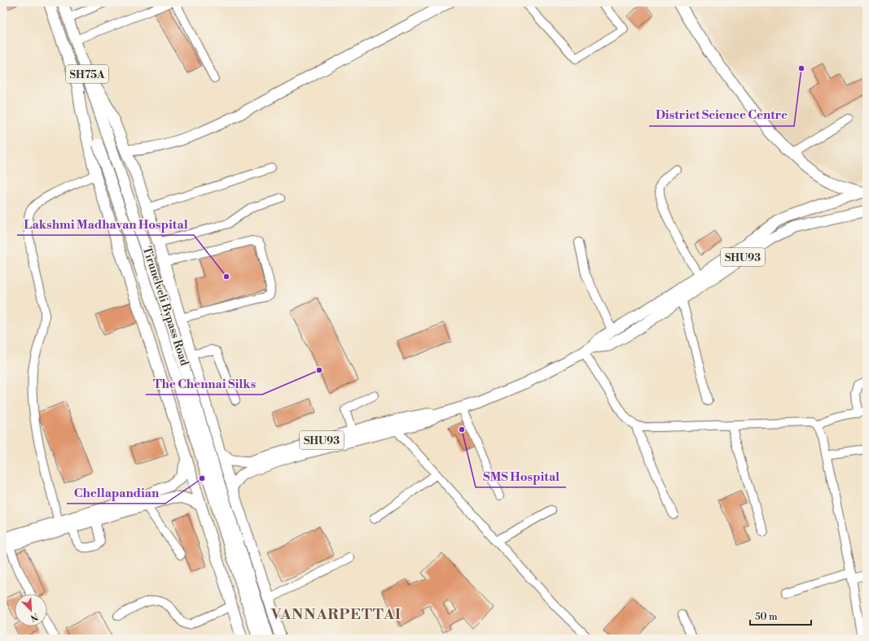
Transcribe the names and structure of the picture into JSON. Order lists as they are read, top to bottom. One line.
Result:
{"streets":{"main road":["SH75A","SHU93","Tirunelveli Bypass Road"]},"districts":["VANNARPETTAI"],"places":["District Science Centre","Lakshmi Madhavan Hospital","The Chennai Silks","SMS Hospital","Chellapandian"],"scale_bar":"50 m","north":"bottom right"}
